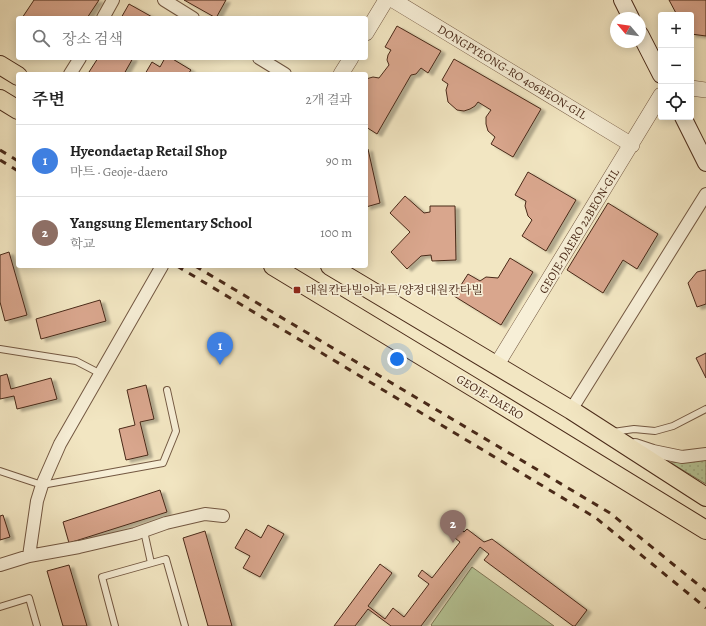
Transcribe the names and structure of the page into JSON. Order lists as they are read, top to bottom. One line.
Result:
{"streets":{"main road":["GEOJE-DAERO"],"street":["DONGPYEONG-RO 406BEON-GIL","GEOJE-DAERO 22BEON-GIL"]},"crossings":[["DONGPYEONG-RO 406BEON-GIL","GEOJE-DAERO 22BEON-GIL"]],"places":{"transit":["대원칸타빌아파트/양정대원칸타빌"]},"north":"top left","page":{"map_buttons":["+","−"],"search":"장소 검색","heading":["주변","2개 결과"],"list":[{"mark":"1","name":"Hyeondaetap Retail Shop","note":"마트 · Geoje-daero","value":"90 m"},{"mark":"2","name":"Yangsung Elementary School","note":"학교","value":"100 m"}],"pins":["1","2"]}}
